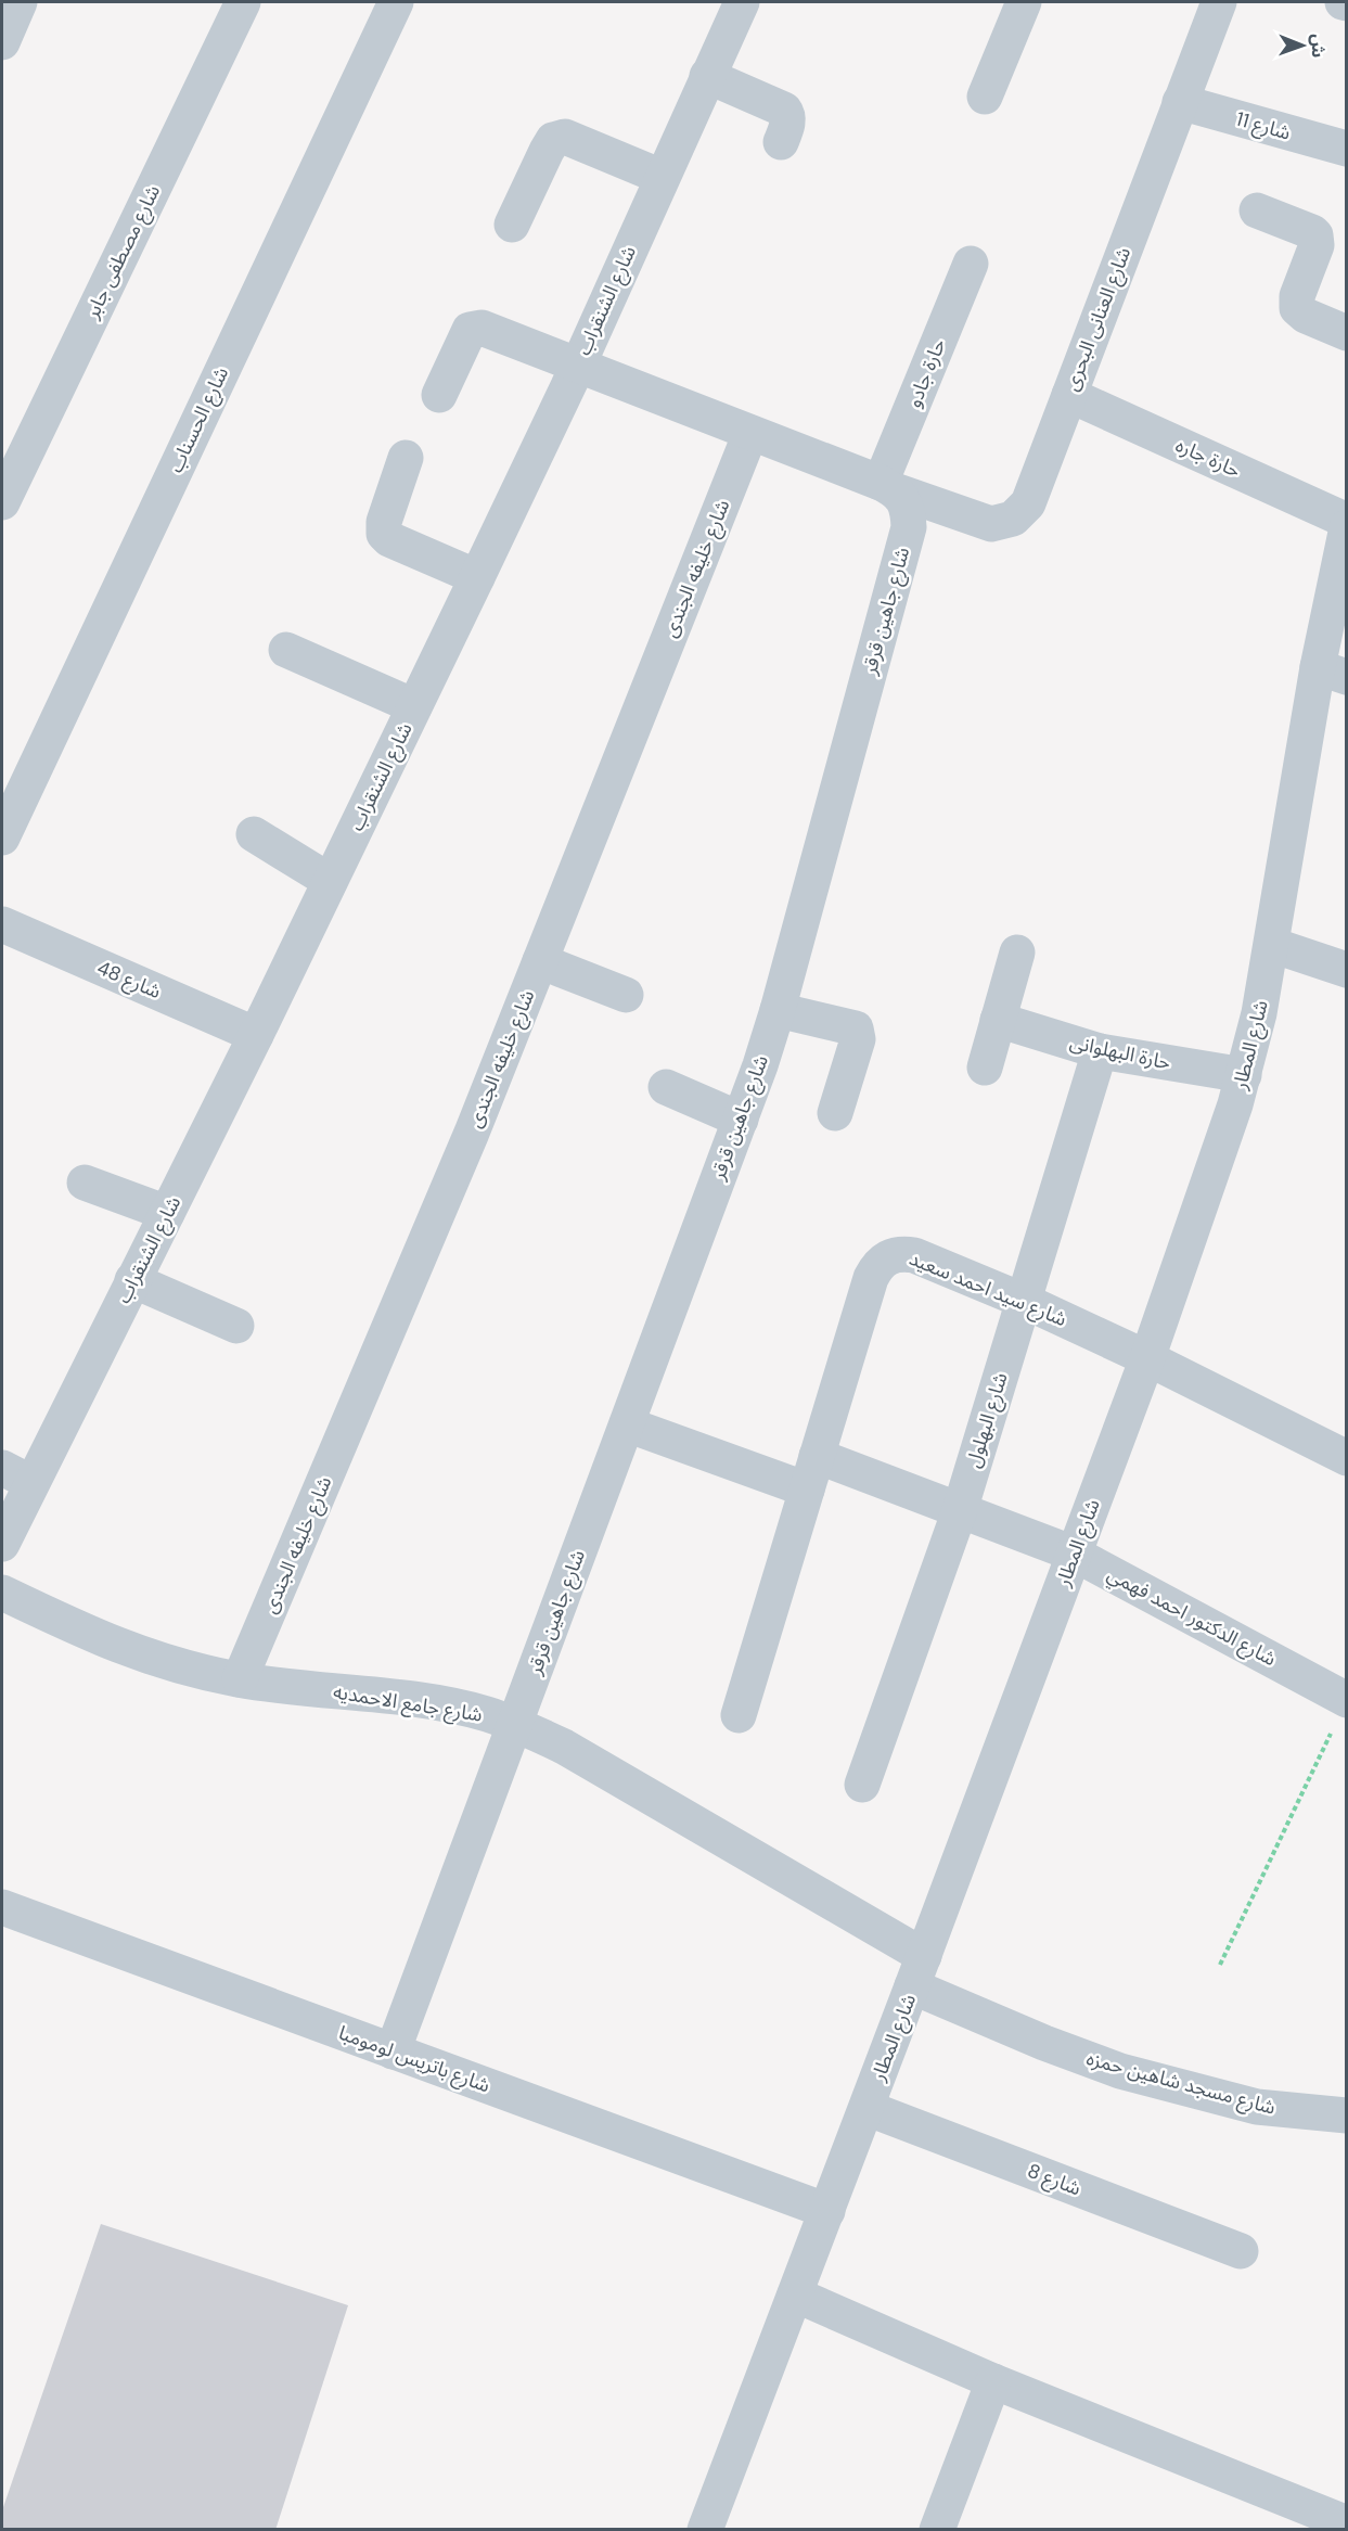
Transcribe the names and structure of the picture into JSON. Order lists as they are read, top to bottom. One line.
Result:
{"streets":{"street":["شارع 11","شارع مصطفى جابر","شارع الشنقراب","شارع العنانى البحرى","حارة جادو","شارع الحسناب","حارة جاره","شارع خليفه الجندى","شارع جاهين قرقر","شارع 48","شارع المطار","حارة البهلوانى","شارع سيد احمد سعيد","شارع البهلول","شارع الدكتور احمد فهمي","شارع جامع الاحمديه","شارع باتريس لومومبا","شارع مسجد شاهين حمزه","شارع 8"]},"crossings":[["شارع 11","شارع العنانى البحرى"],["شارع الشنقراب","شارع 48"],["شارع العنانى البحرى","حارة جادو"],["شارع العنانى البحرى","حارة جاره"],["شارع العنانى البحرى","شارع جاهين قرقر"],["حارة جادو","شارع جاهين قرقر"],["شارع خليفه الجندى","شارع جامع الاحمديه"],["شارع جاهين قرقر","شارع جامع الاحمديه"],["شارع جاهين قرقر","شارع باتريس لومومبا"],["شارع المطار","حارة البهلوانى"],["شارع المطار","شارع سيد احمد سعيد"],["شارع المطار","شارع الدكتور احمد فهمي"],["شارع المطار","شارع جامع الاحمديه"],["شارع المطار","شارع باتريس لومومبا"],["شارع المطار","شارع مسجد شاهين حمزه"],["شارع المطار","شارع 8"],["حارة البهلوانى","شارع البهلول"],["شارع سيد احمد سعيد","شارع البهلول"],["شارع سيد احمد سعيد","شارع الدكتور احمد فهمي"],["شارع البهلول","شارع الدكتور احمد فهمي"],["شارع جامع الاحمديه","شارع مسجد شاهين حمزه"]],"north":"right"}
